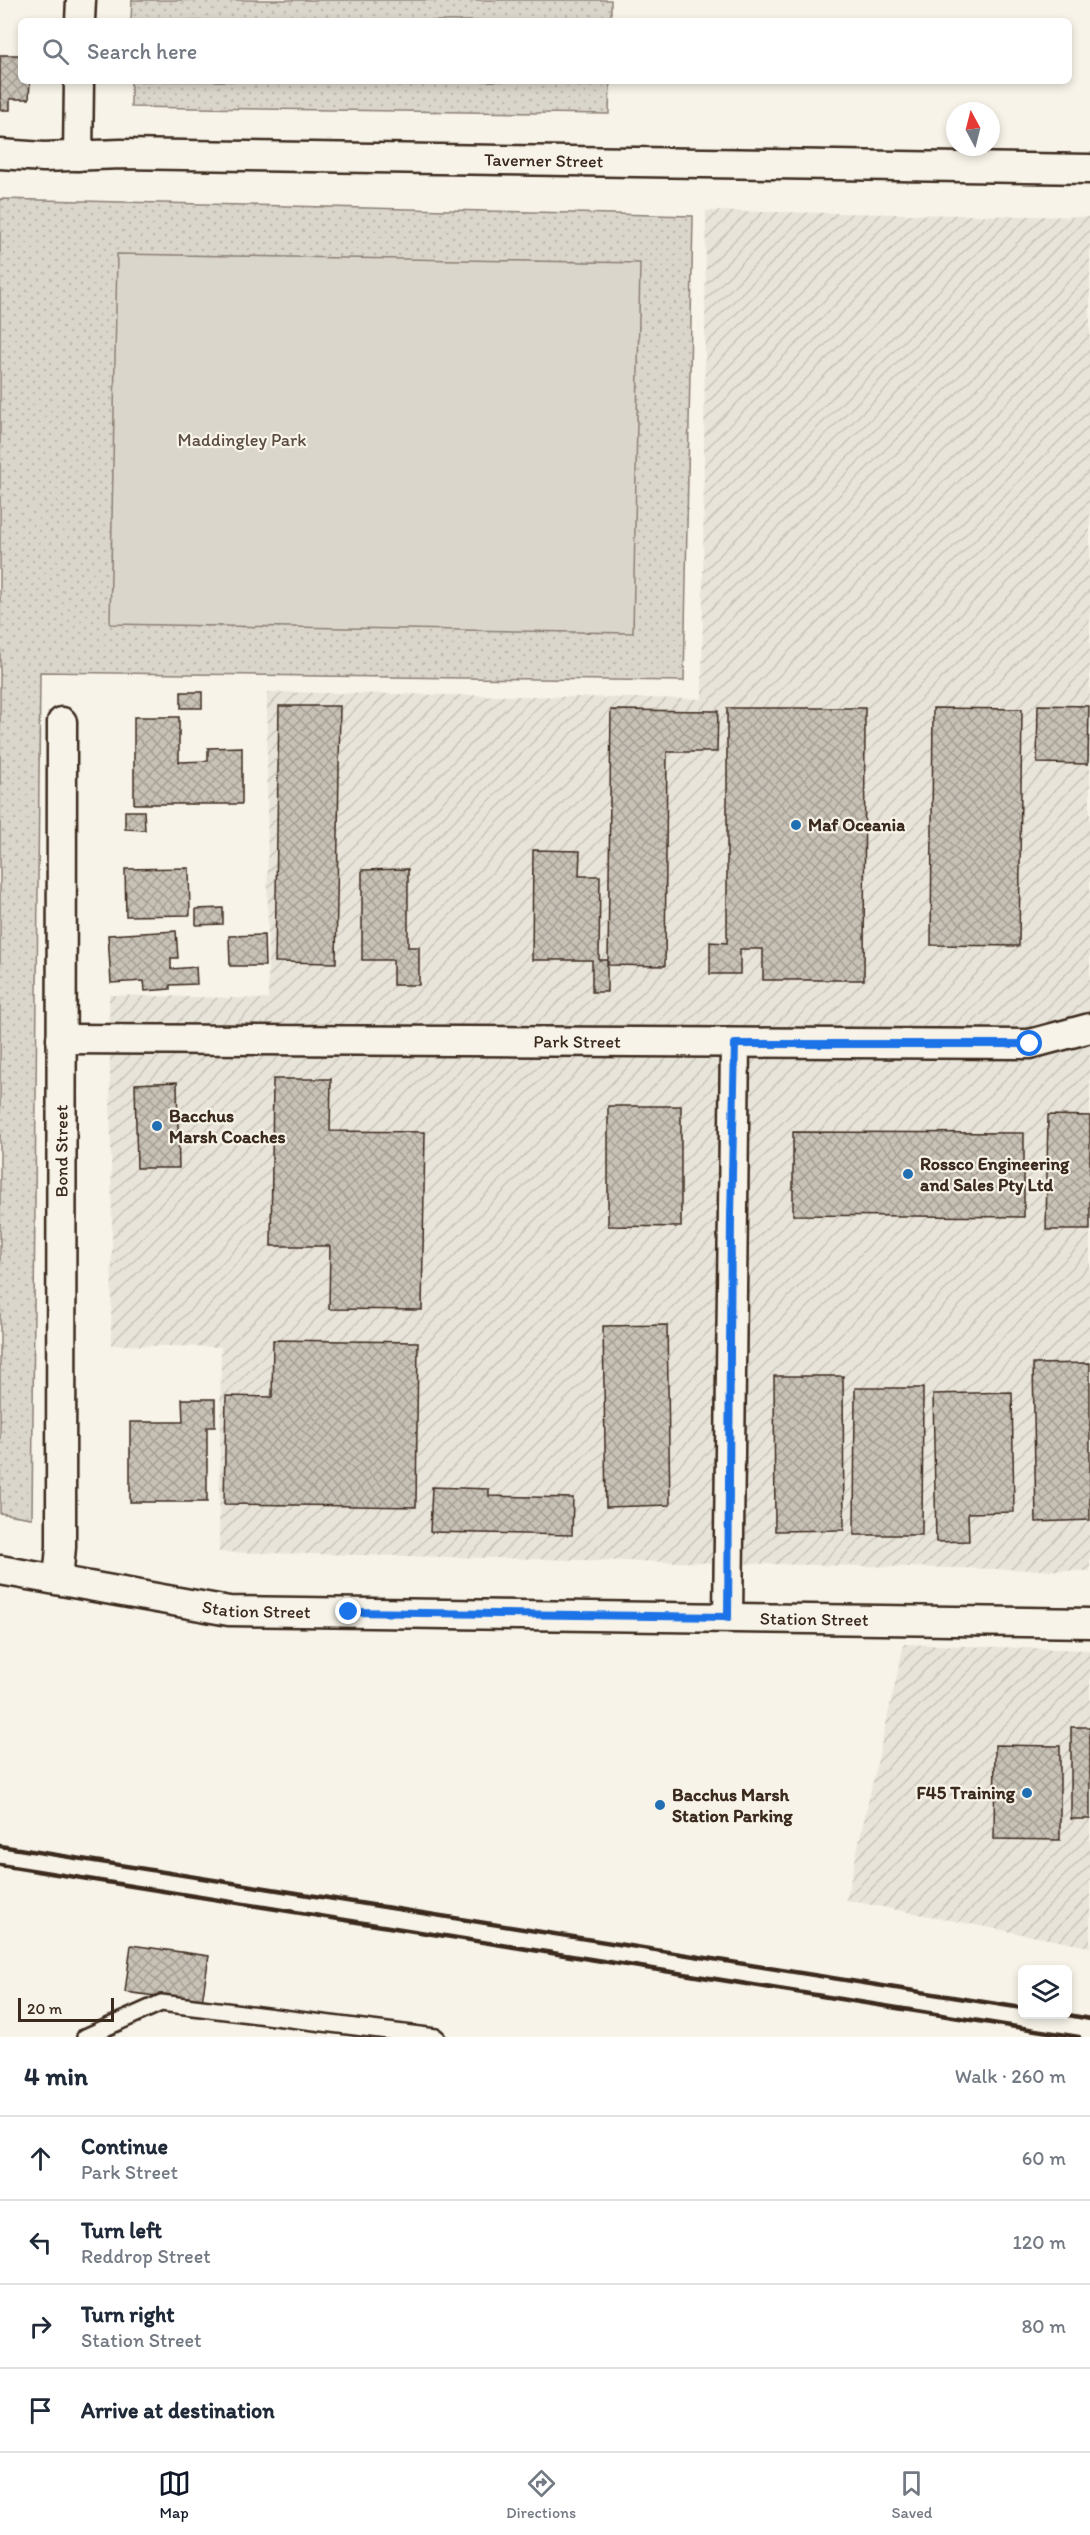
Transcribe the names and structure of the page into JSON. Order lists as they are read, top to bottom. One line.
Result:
{"streets":{"street":["Taverner Street","Park Street","Bond Street","Station Street"]},"crossings":[["Park Street","Bond Street"],["Bond Street","Station Street"]],"parks":["Maddingley Park"],"places":["Maf Oceania","Bacchus Marsh Coaches","Rossco Engineering and Sales Pty Ltd","F45 Training","Bacchus Marsh Station Parking"],"scale_bar":"20 m","north":"top","page":{"search":"Search here","scale":"20 m","heading":["4 min","Walk · 260 m"],"list":[["Continue","Park Street","60 m"],["Turn left","Reddrop Street","120 m"],["Turn right","Station Street","80 m"],"Arrive at destination"],"nav":["Map","Directions","Saved"]}}
